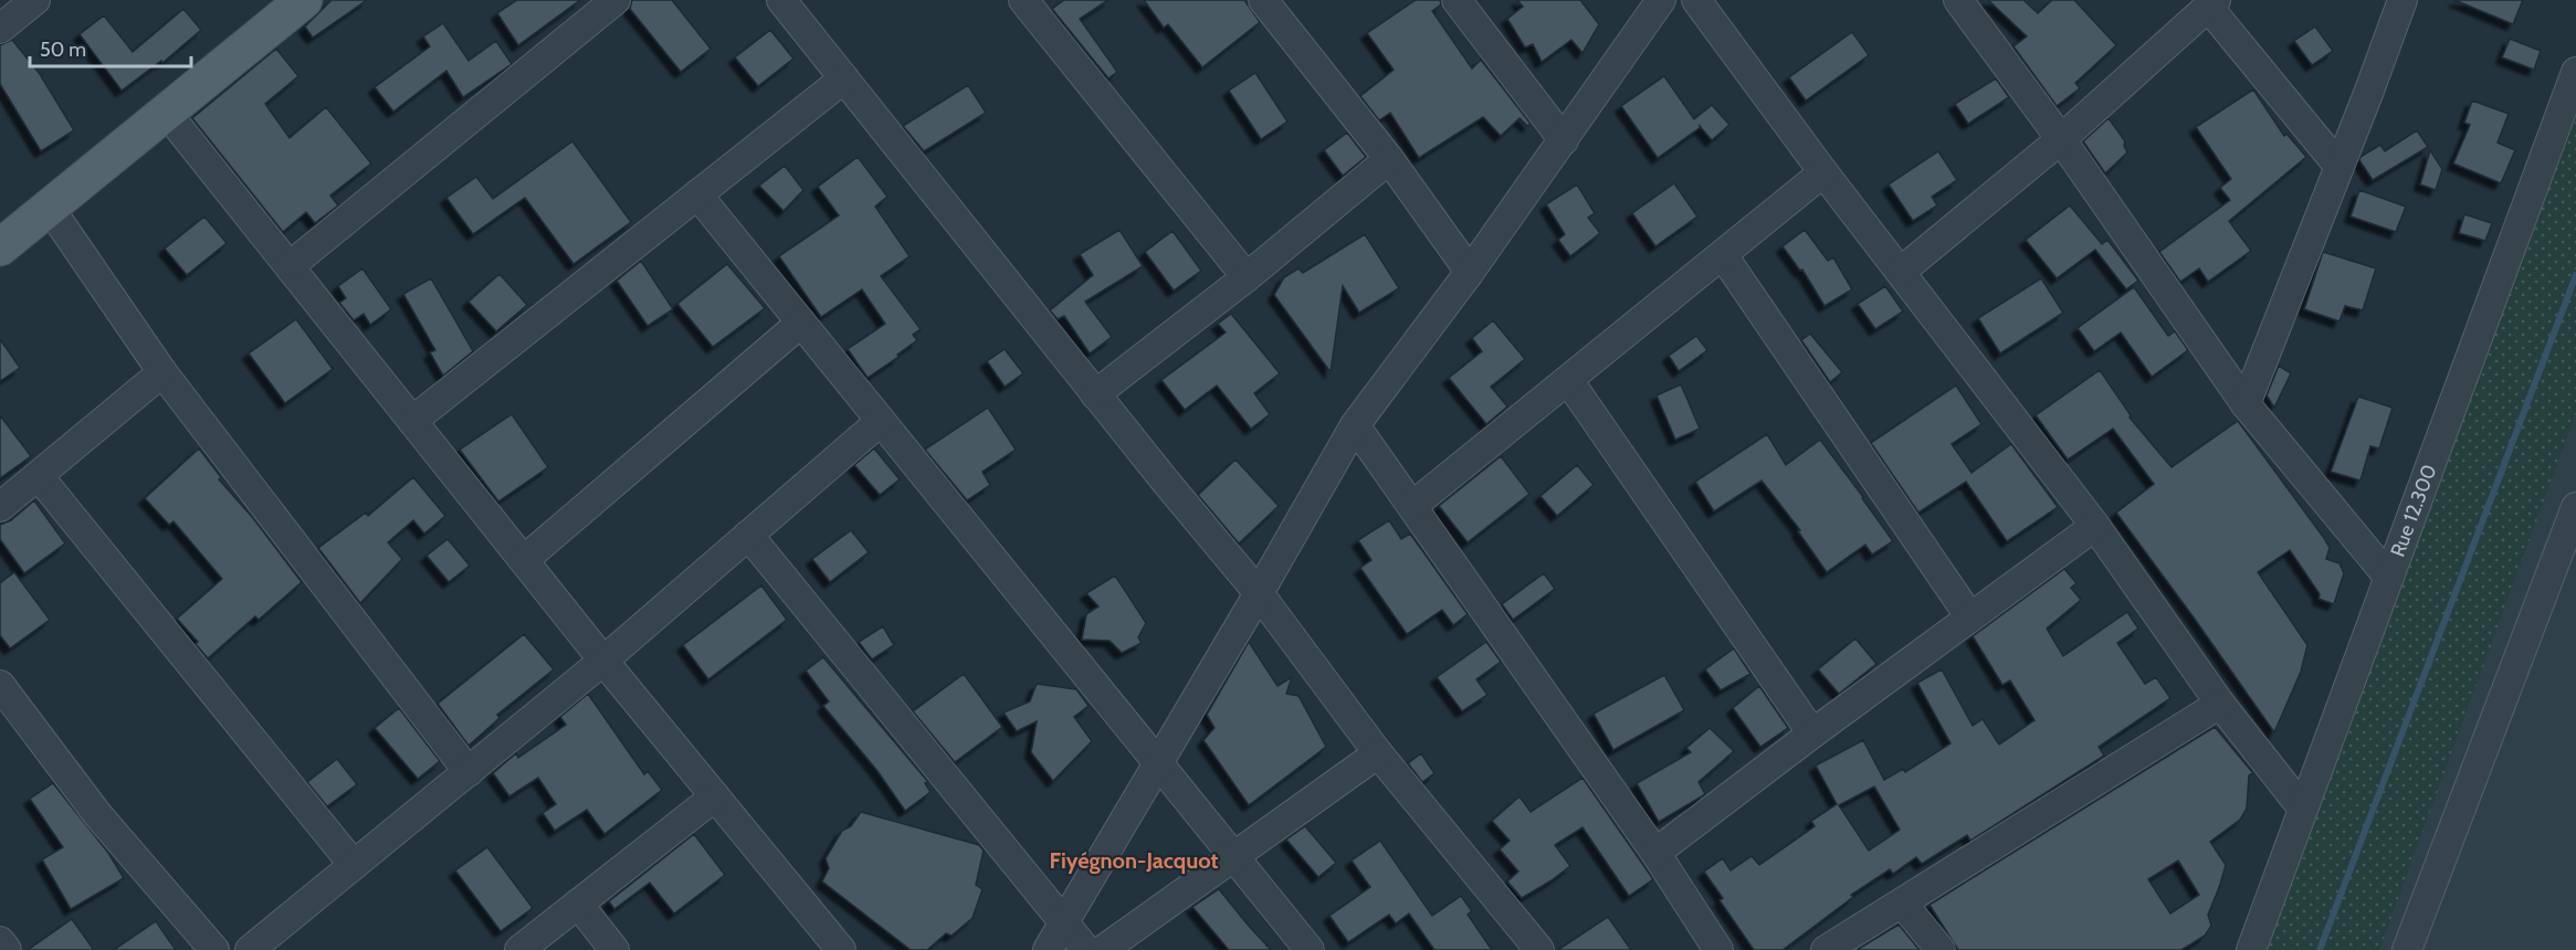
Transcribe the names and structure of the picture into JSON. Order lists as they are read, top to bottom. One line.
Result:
{"streets":{"street":["Rue 12.300"]},"districts":["Fiyégnon-Jacquot"],"scale_bar":"50 m"}
